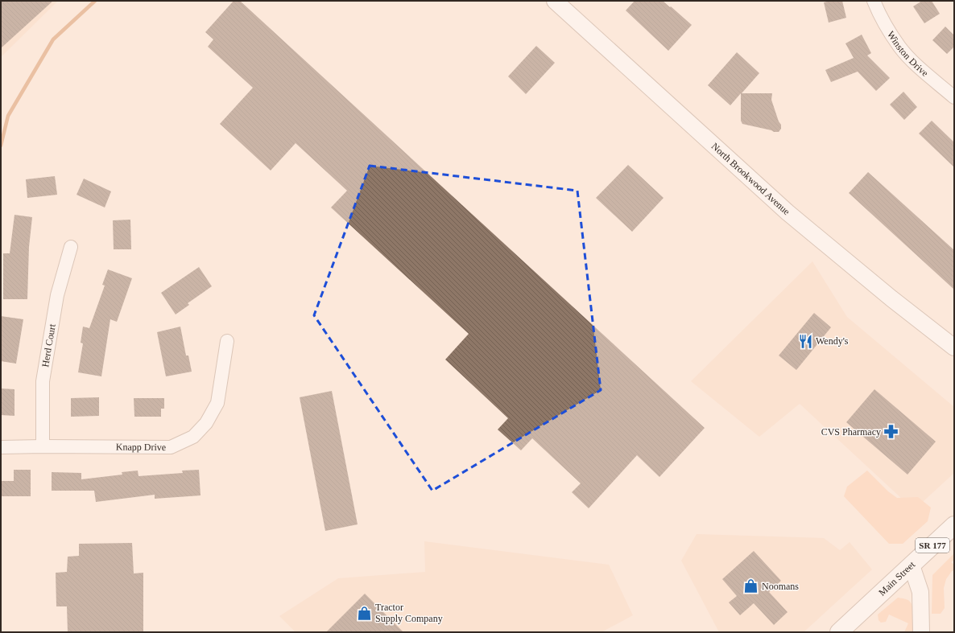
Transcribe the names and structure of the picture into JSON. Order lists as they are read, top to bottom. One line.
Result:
{"streets":{"main road":["SR 177","Main Street"],"street":["Winston Drive","North Brookwood Avenue","Herd Court","Knapp Drive"]},"crossings":[["Herd Court","Knapp Drive"]],"places":{"restaurant":["Wendy's"],"pharmacy":["CVS Pharmacy"],"shop":["Noomans","Tractor Supply Company"]}}
